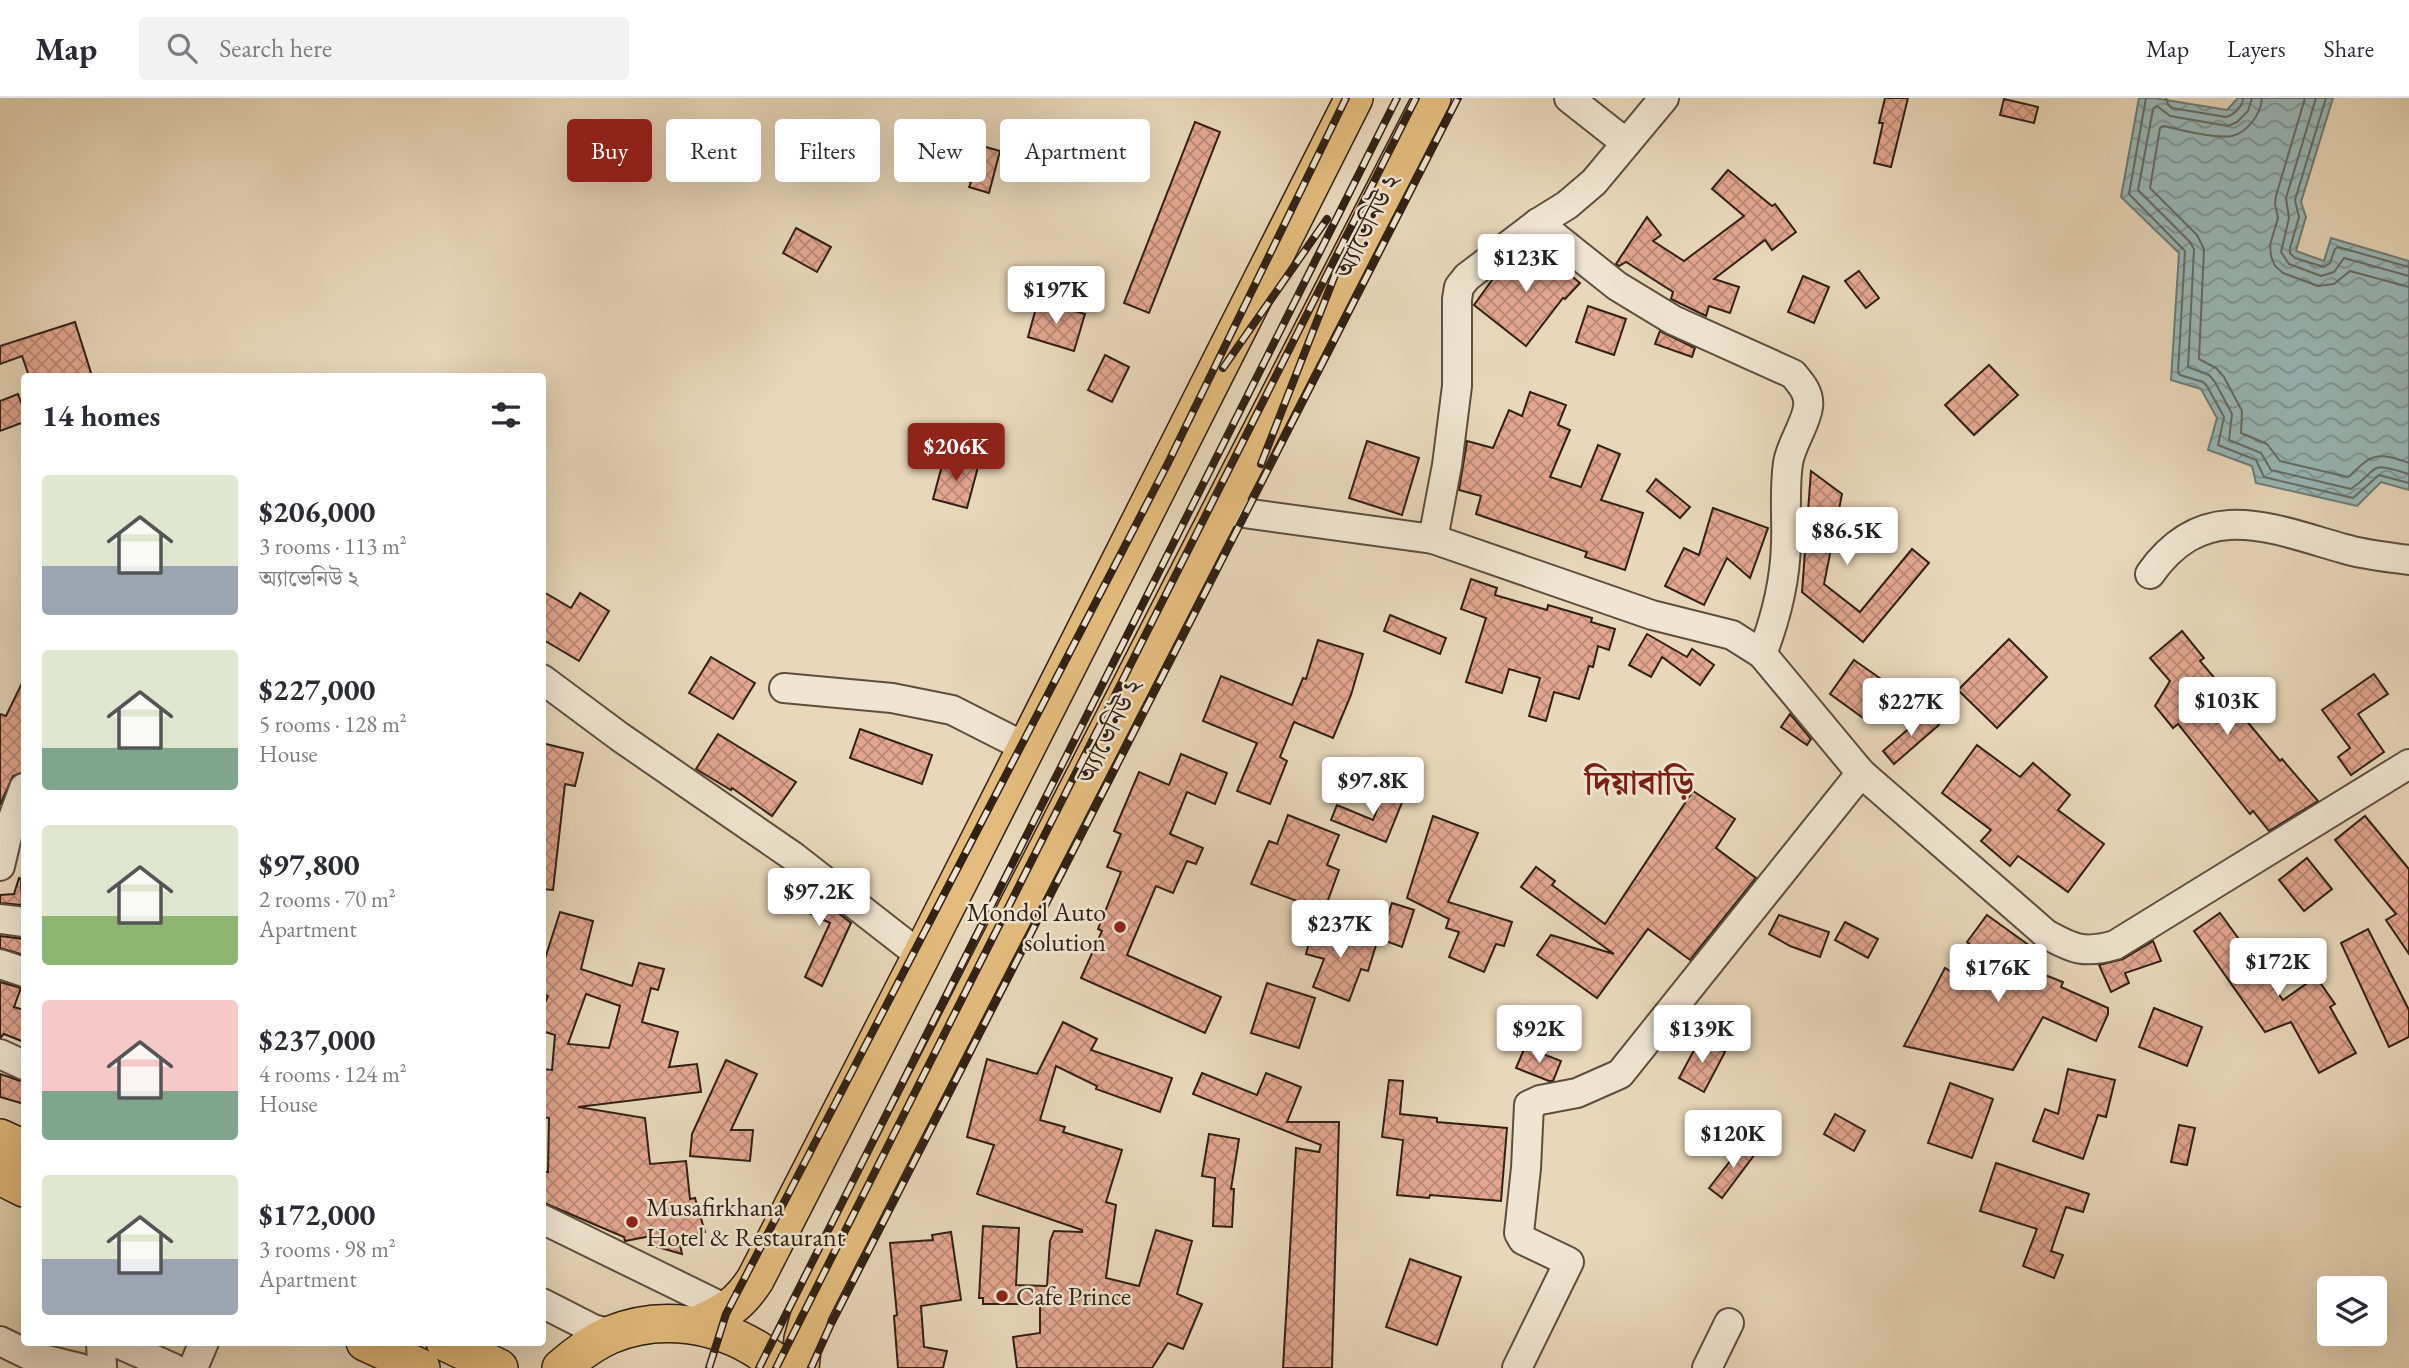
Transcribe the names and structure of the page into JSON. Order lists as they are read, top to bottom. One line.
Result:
{"streets":{"main road":["অ্যাভেনিউ ২"]},"districts":["দিয়াবাড়ি"],"places":["Mondol Auto solution","Musafirkhana Hotel & Restaurant","Cafe Prince"],"page":{"header":"Map","search":"Search here","nav":["Map","Layers","Share"],"chip":["Buy","Rent","Filters","New","Apartment"],"price":["$123K","$197K","$206K","$86.5K","$103K","$227K","$97.8K","$97.2K","$237K","$172K","$176K","$92K","$139K","$120K"],"heading":"14 homes","list":[{"name":"$206,000","note":"3 rooms · 113 m² · অ্যাভেনিউ ২"},{"name":"$227,000","note":"5 rooms · 128 m² · House"},{"name":"$97,800","note":"2 rooms · 70 m² · Apartment"},{"name":"$237,000","note":"4 rooms · 124 m² · House"},{"name":"$172,000","note":"3 rooms · 98 m² · Apartment"}]}}
